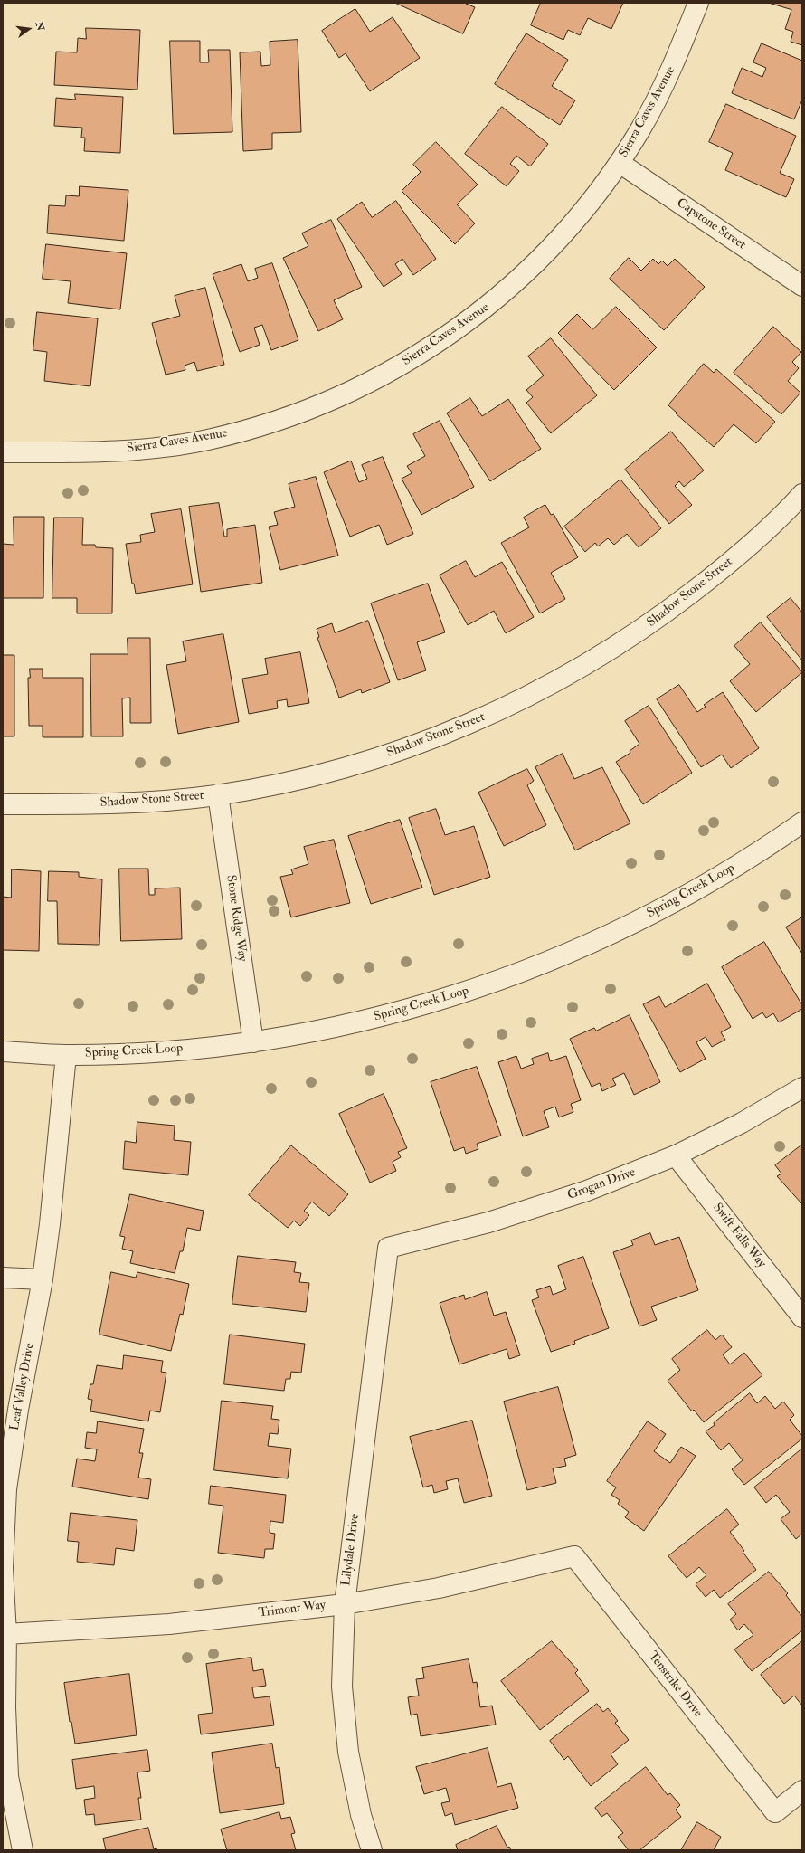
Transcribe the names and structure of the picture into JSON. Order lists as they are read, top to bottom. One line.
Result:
{"streets":{"street":["Sierra Caves Avenue","Capstone Street","Shadow Stone Street","Spring Creek Loop","Stone Ridge Way","Grogan Drive","Swift Falls Way","Leaf Valley Drive","Lilydale Drive","Trimont Way","Tenstrike Drive"]},"crossings":[["Sierra Caves Avenue","Capstone Street"],["Shadow Stone Street","Stone Ridge Way"],["Spring Creek Loop","Stone Ridge Way"],["Spring Creek Loop","Leaf Valley Drive"],["Grogan Drive","Swift Falls Way"],["Grogan Drive","Lilydale Drive"],["Leaf Valley Drive","Trimont Way"],["Lilydale Drive","Trimont Way"],["Trimont Way","Tenstrike Drive"]],"north":"right"}
